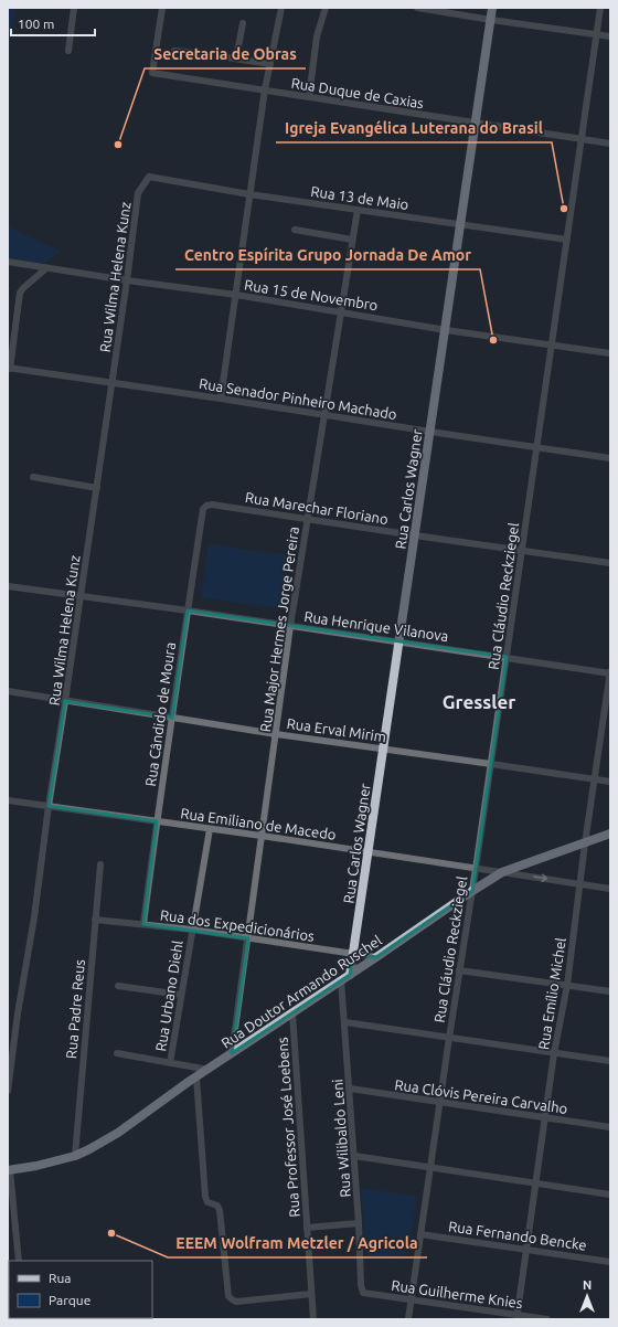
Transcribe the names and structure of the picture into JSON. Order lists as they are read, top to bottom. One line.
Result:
{"streets":{"main road":["Rua Carlos Wagner","Rua Doutor Armando Ruschel"],"street":["Rua Duque de Caxias","Rua 13 de Maio","Rua Wilma Helena Kunz","Rua 15 de Novembro","Rua Senador Pinheiro Machado","Rua Marechar Floriano","Rua Cláudio Reckziegel","Rua Henrique Vilanova","Rua Major Hermes Jorge Pereira","Rua Cândido de Moura","Rua Erval Mirim","Rua Emiliano de Macedo","Rua dos Expedicionários","Rua Emílio Michel","Rua Urbano Diehl","Rua Padre Reus","Rua Clóvis Pereira Carvalho","Rua Professor José Loebens","Rua Wilibaldo Leni","Rua Fernando Bencke","Rua Guilherme Knies"]},"crossings":[["Rua Duque de Caxias","Rua Carlos Wagner"],["Rua Duque de Caxias","Rua Cláudio Reckziegel"],["Rua 13 de Maio","Rua Wilma Helena Kunz"],["Rua 13 de Maio","Rua Carlos Wagner"],["Rua 13 de Maio","Rua Cláudio Reckziegel"],["Rua 13 de Maio","Rua Major Hermes Jorge Pereira"],["Rua Wilma Helena Kunz","Rua 15 de Novembro"],["Rua Wilma Helena Kunz","Rua Senador Pinheiro Machado"],["Rua Wilma Helena Kunz","Rua Henrique Vilanova"],["Rua Wilma Helena Kunz","Rua Erval Mirim"],["Rua Wilma Helena Kunz","Rua Emiliano de Macedo"],["Rua 15 de Novembro","Rua Carlos Wagner"],["Rua 15 de Novembro","Rua Cláudio Reckziegel"],["Rua 15 de Novembro","Rua Major Hermes Jorge Pereira"],["Rua Senador Pinheiro Machado","Rua Carlos Wagner"],["Rua Senador Pinheiro Machado","Rua Cláudio Reckziegel"],["Rua Senador Pinheiro Machado","Rua Major Hermes Jorge Pereira"],["Rua Carlos Wagner","Rua Marechar Floriano"],["Rua Carlos Wagner","Rua Henrique Vilanova"],["Rua Carlos Wagner","Rua Erval Mirim"],["Rua Carlos Wagner","Rua Emiliano de Macedo"],["Rua Carlos Wagner","Rua dos Expedicionários"],["Rua Carlos Wagner","Rua Doutor Armando Ruschel"],["Rua Marechar Floriano","Rua Cláudio Reckziegel"],["Rua Marechar Floriano","Rua Major Hermes Jorge Pereira"],["Rua Marechar Floriano","Rua Cândido de Moura"],["Rua Cláudio Reckziegel","Rua Henrique Vilanova"],["Rua Cláudio Reckziegel","Rua Erval Mirim"],["Rua Cláudio Reckziegel","Rua Emiliano de Macedo"],["Rua Cláudio Reckziegel","Rua Doutor Armando Ruschel"],["Rua Cláudio Reckziegel","Rua Clóvis Pereira Carvalho"],["Rua Cláudio Reckziegel","Rua Fernando Bencke"],["Rua Cláudio Reckziegel","Rua Guilherme Knies"],["Rua Henrique Vilanova","Rua Major Hermes Jorge Pereira"],["Rua Henrique Vilanova","Rua Cândido de Moura"],["Rua Henrique Vilanova","Rua Emílio Michel"],["Rua Major Hermes Jorge Pereira","Rua Erval Mirim"],["Rua Major Hermes Jorge Pereira","Rua Emiliano de Macedo"],["Rua Major Hermes Jorge Pereira","Rua dos Expedicionários"],["Rua Major Hermes Jorge Pereira","Rua Doutor Armando Ruschel"],["Rua Cândido de Moura","Rua Erval Mirim"],["Rua Cândido de Moura","Rua Emiliano de Macedo"],["Rua Cândido de Moura","Rua dos Expedicionários"],["Rua Erval Mirim","Rua Emílio Michel"],["Rua Emiliano de Macedo","Rua Doutor Armando Ruschel"],["Rua Emiliano de Macedo","Rua Emílio Michel"],["Rua Emiliano de Macedo","Rua Urbano Diehl"],["Rua dos Expedicionários","Rua Doutor Armando Ruschel"],["Rua dos Expedicionários","Rua Urbano Diehl"],["Rua dos Expedicionários","Rua Padre Reus"],["Rua Doutor Armando Ruschel","Rua Emílio Michel"],["Rua Doutor Armando Ruschel","Rua Padre Reus"],["Rua Doutor Armando Ruschel","Rua Professor José Loebens"],["Rua Doutor Armando Ruschel","Rua Wilibaldo Leni"],["Rua Emílio Michel","Rua Clóvis Pereira Carvalho"],["Rua Emílio Michel","Rua Fernando Bencke"],["Rua Emílio Michel","Rua Guilherme Knies"],["Rua Clóvis Pereira Carvalho","Rua Wilibaldo Leni"],["Rua Wilibaldo Leni","Rua Guilherme Knies"]],"districts":["Gressler"],"places":["Secretaria de Obras","Igreja Evangélica Luterana do Brasil","Centro Espírita Grupo Jornada De Amor","EEEM Wolfram Metzler / Agricola"],"legend":["Rua","Parque"],"scale_bar":"100 m","north":"top"}
